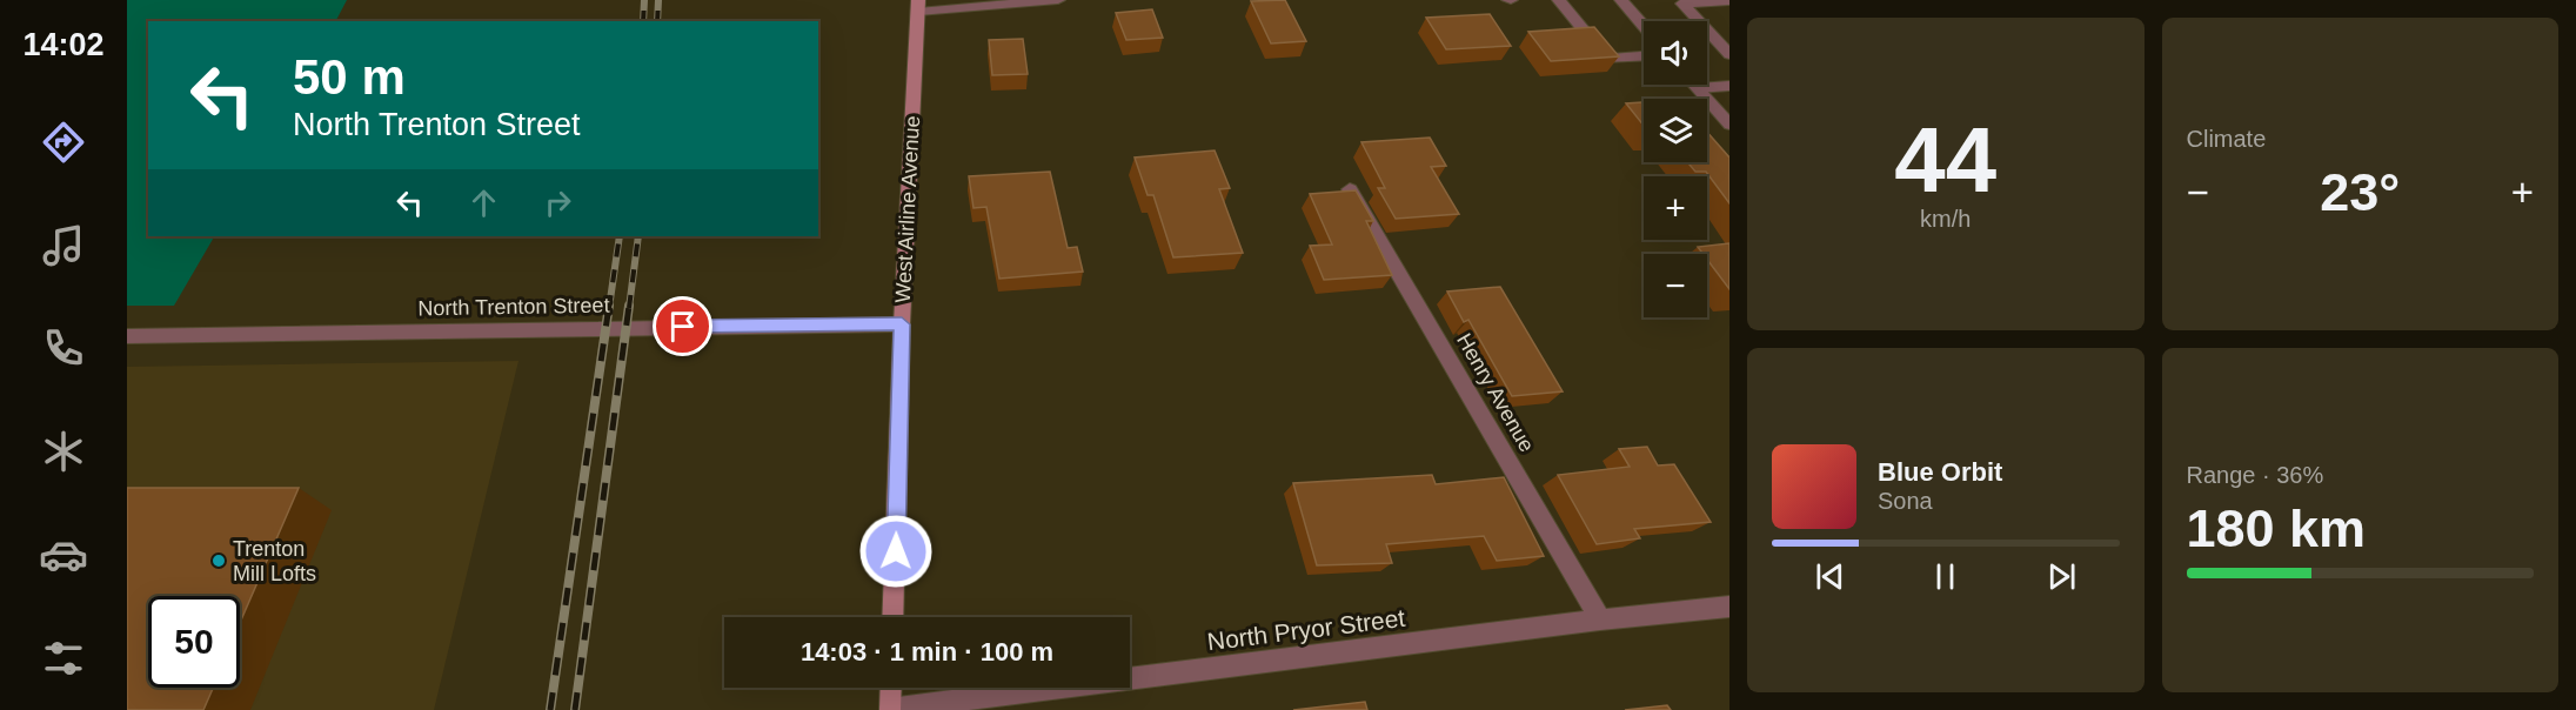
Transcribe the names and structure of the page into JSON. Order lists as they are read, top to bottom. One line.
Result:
{"streets":{"main road":["West Airline Avenue"],"street":["North Trenton Street","Henry Avenue","North Pryor Street"]},"crossings":[["West Airline Avenue","North Trenton Street"],["Henry Avenue","North Pryor Street"]],"places":["Trenton Mill Lofts"],"page":{"tabs":"14:02","tile":[["44","km/h"],"Climate",["Range · 36%","180 km"]],"map_buttons":["+","−"],"turn":["50 m","North Trenton Street"],"heat":["−","23°","+"],"song":["Blue Orbit","Sona"],"limit":"50","trip":"14:03 · 1 min · 100 m"}}
